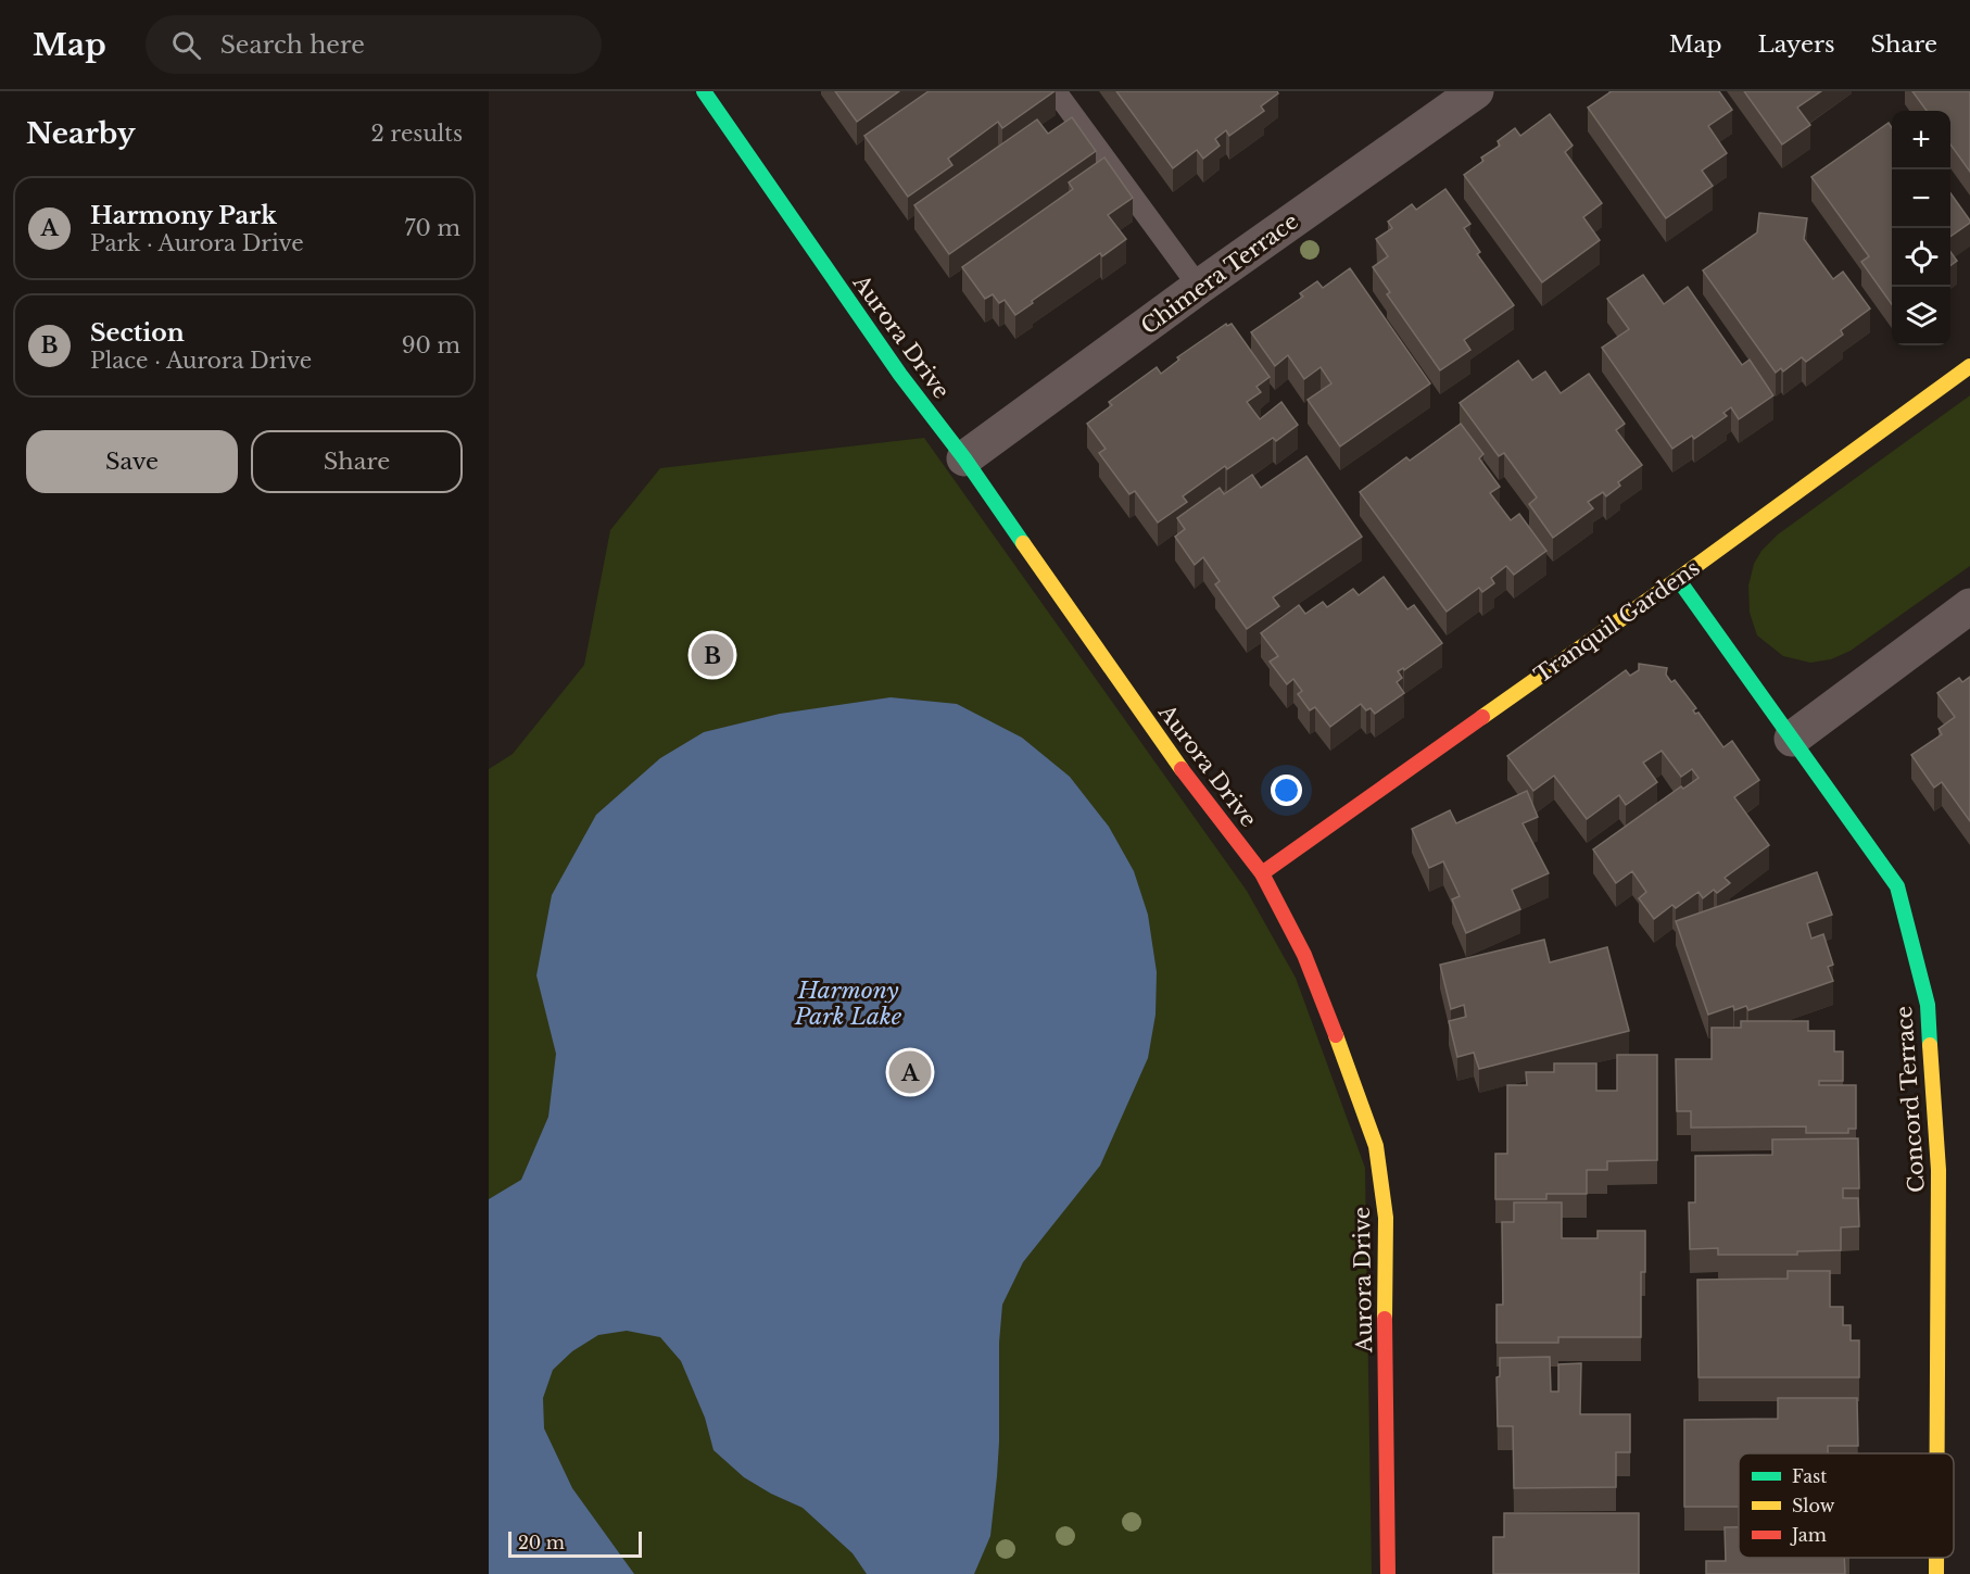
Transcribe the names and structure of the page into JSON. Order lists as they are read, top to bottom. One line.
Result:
{"streets":{"street":["Chimera Terrace","Aurora Drive","Tranquil Gardens","Concord Terrace"]},"crossings":[["Chimera Terrace","Aurora Drive"],["Aurora Drive","Tranquil Gardens"],["Tranquil Gardens","Concord Terrace"]],"water":["Harmony Park Lake"],"legend":["Fast","Slow","Jam"],"scale_bar":"20 m","page":{"header":"Map","search":"Search here","nav":["Map","Layers","Share"],"heading":["Nearby","2 results"],"map_buttons":["+","−"],"list":[{"mark":"A","name":"Harmony Park","note":"Park · Aurora Drive","value":"70 m"},{"mark":"B","name":"Section","note":"Place · Aurora Drive","value":"90 m"}],"buttons":["Save","Share"],"pins":["B","A"],"scale":"20 m"}}
